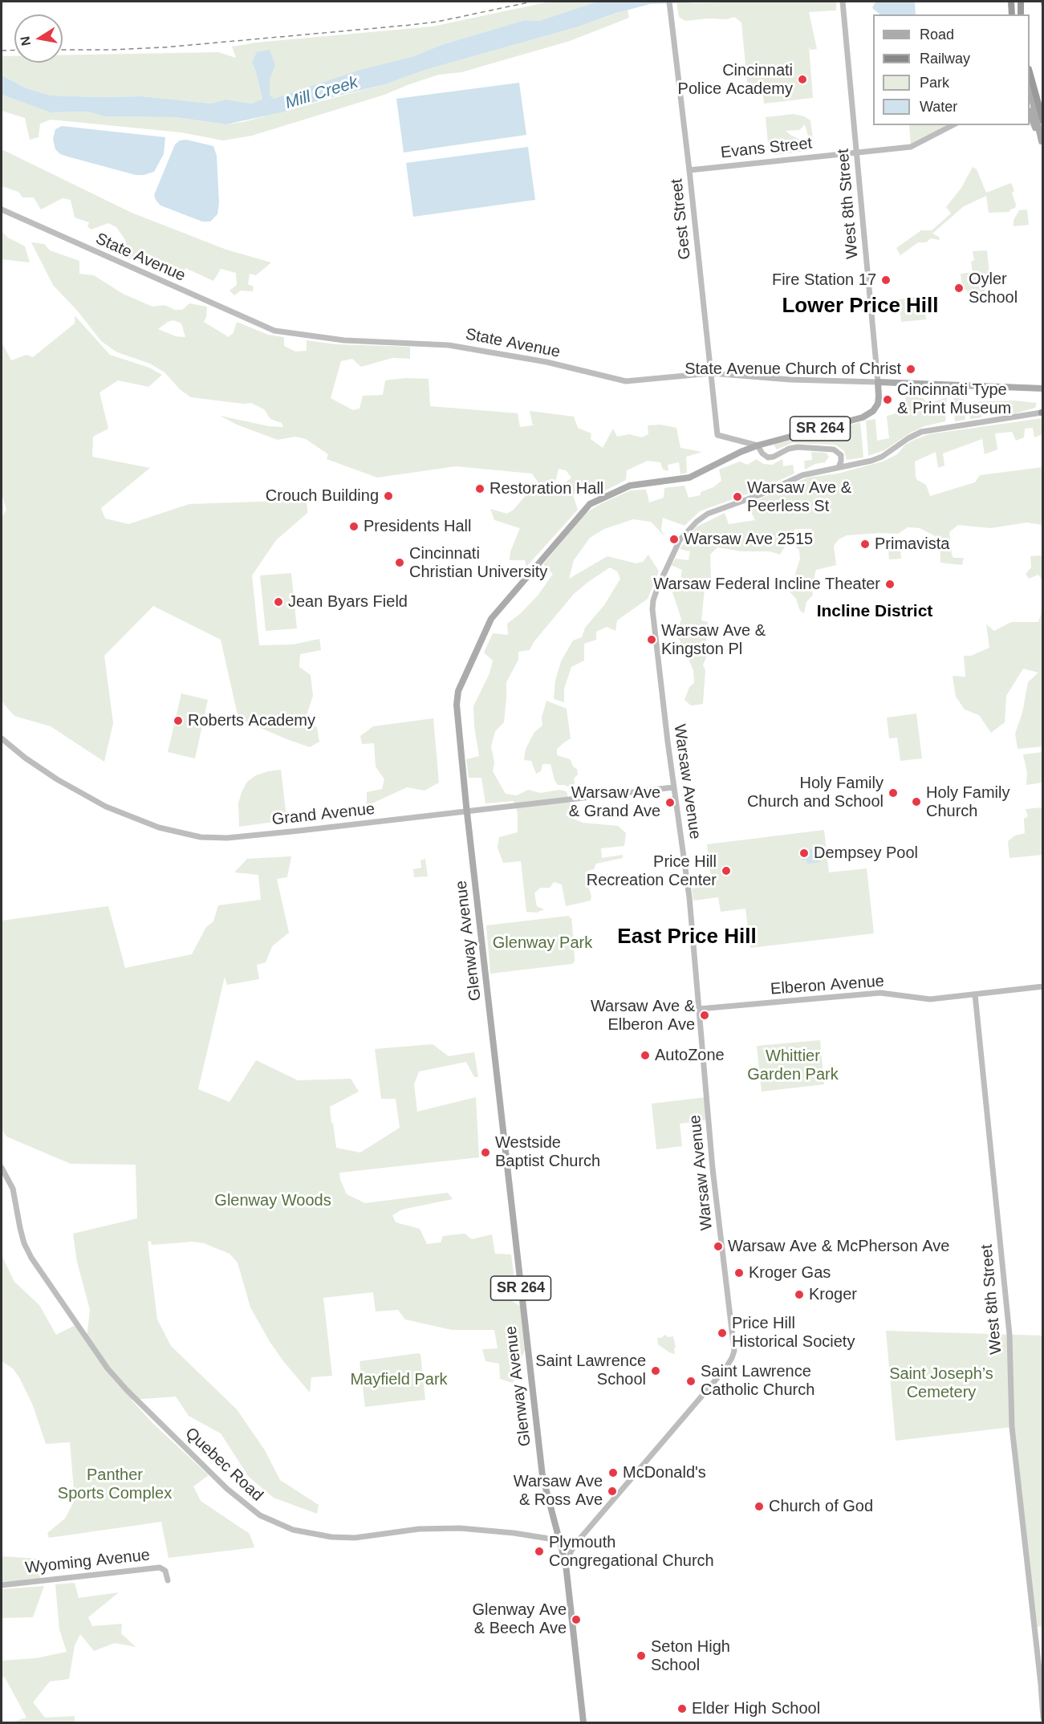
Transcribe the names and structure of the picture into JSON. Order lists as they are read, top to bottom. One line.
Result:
{"streets":{"main road":["West 8th Street","State Avenue","SR 264","Glenway Avenue"],"street":["Evans Street","Gest Street","Warsaw Avenue","Grand Avenue","Elberon Avenue","Quebec Road","Wyoming Avenue"]},"crossings":[["Evans Street","Gest Street"],["West 8th Street","State Avenue"],["West 8th Street","Glenway Avenue"],["West 8th Street","Elberon Avenue"],["Gest Street","State Avenue"],["Gest Street","Glenway Avenue"],["Warsaw Avenue","Grand Avenue"],["Warsaw Avenue","Glenway Avenue"],["Warsaw Avenue","Elberon Avenue"],["Warsaw Avenue","Quebec Road"],["Grand Avenue","Glenway Avenue"],["Glenway Avenue","Quebec Road"]],"districts":["Lower Price Hill","Incline District","East Price Hill"],"water":["Mill Creek"],"parks":["Glenway Park","Whittier Garden Park","Glenway Woods","Saint Joseph’s Cemetery","Mayfield Park","Panther Sports Complex"],"places":["Cincinnati Police Academy","Fire Station 17","Oyler School","State Avenue Church of Christ","Cincinnati Type & Print Museum","Restoration Hall","Crouch Building","Warsaw Ave & Peerless St","Presidents Hall","Warsaw Ave 2515","Primavista","Cincinnati Christian University","Warsaw Federal Incline Theater","Jean Byars Field","Warsaw Ave & Kingston Pl","Roberts Academy","Holy Family Church and School","Holy Family Church","Warsaw Ave & Grand Ave","Dempsey Pool","Price Hill Recreation Center","Warsaw Ave & Elberon Ave","AutoZone","Westside Baptist Church","Warsaw Ave & McPherson Ave","Kroger Gas","Kroger","Price Hill Historical Society","Saint Lawrence School","Saint Lawrence Catholic Church","McDonald's","Warsaw Ave & Ross Ave","Church of God","Plymouth Congregational Church","Glenway Ave & Beech Ave","Seton High School","Elder High School"],"legend":["Road","Railway","Park","Water"],"north":"left"}
